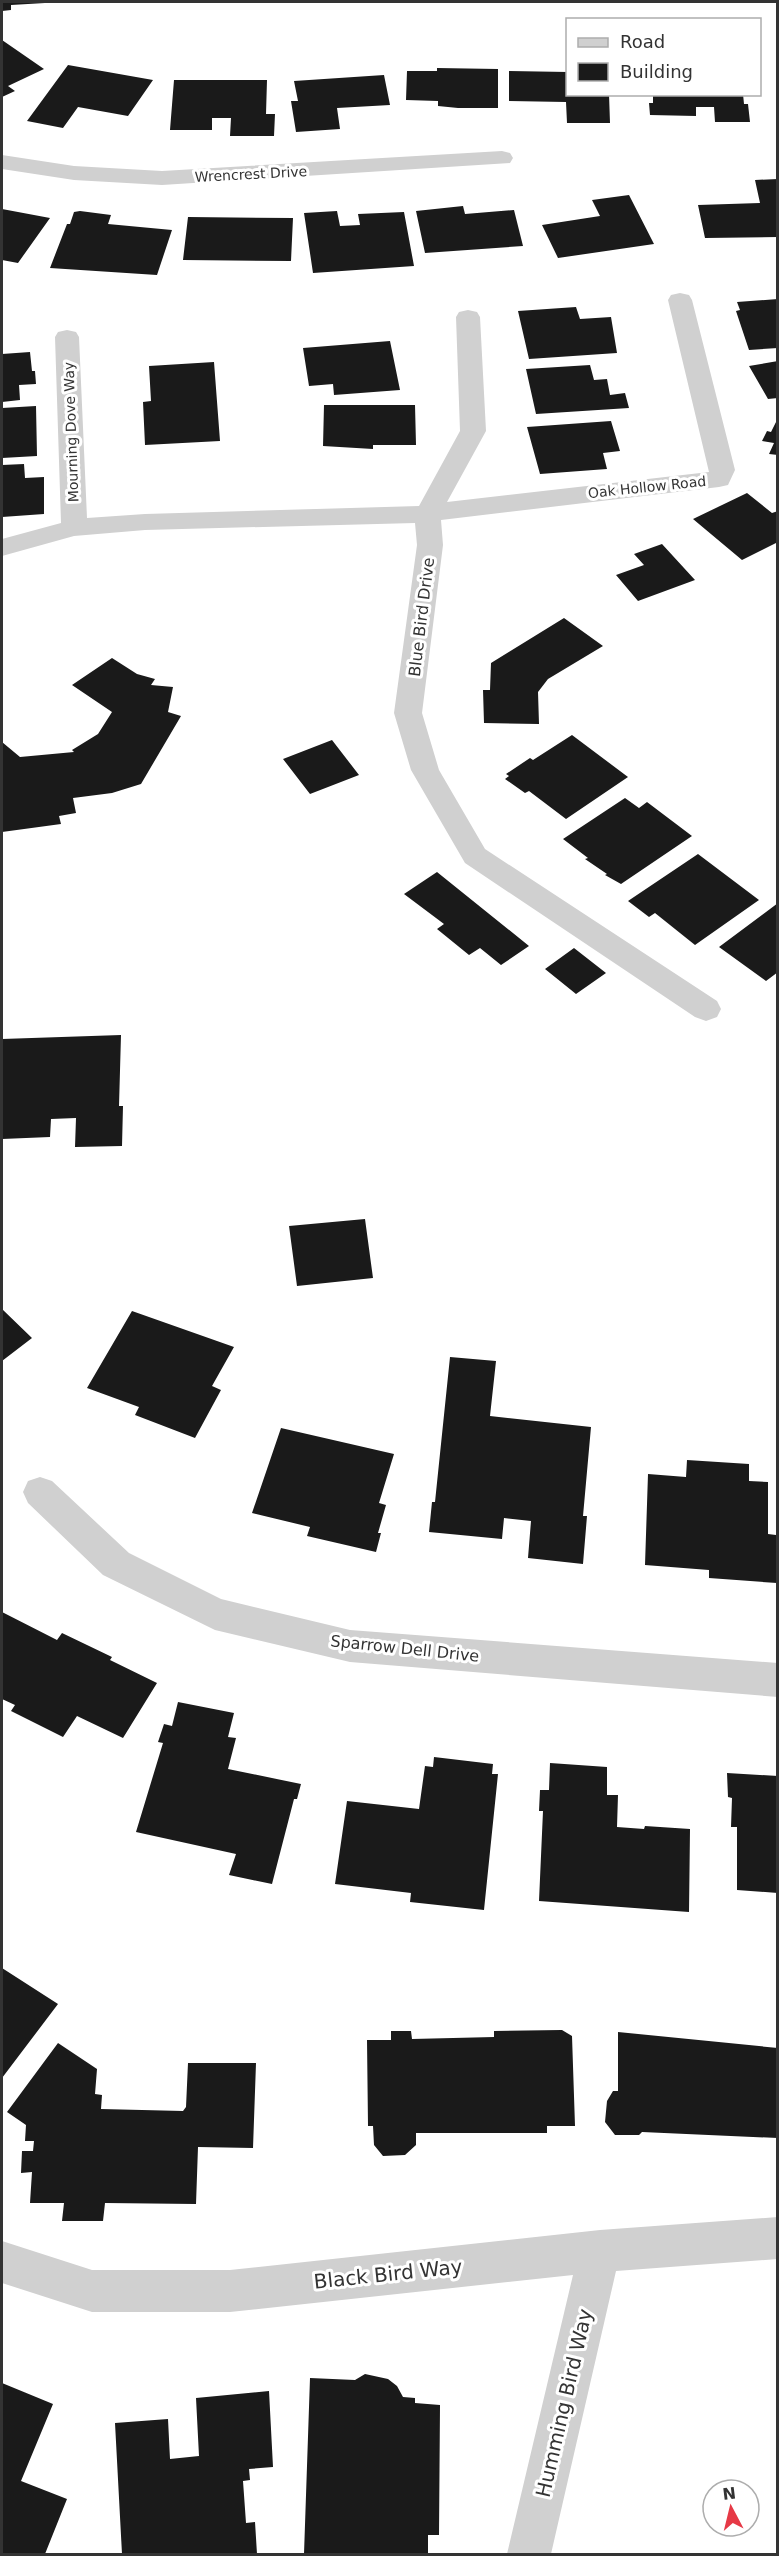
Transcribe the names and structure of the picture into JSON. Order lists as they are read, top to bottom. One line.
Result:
{"streets":{"street":["Wrencrest Drive","Mourning Dove Way","Oak Hollow Road","Blue Bird Drive","Sparrow Dell Drive","Black Bird Way","Humming Bird Way"]},"crossings":[["Oak Hollow Road","Blue Bird Drive"],["Black Bird Way","Humming Bird Way"]],"legend":["Road","Building"],"north":"top"}
